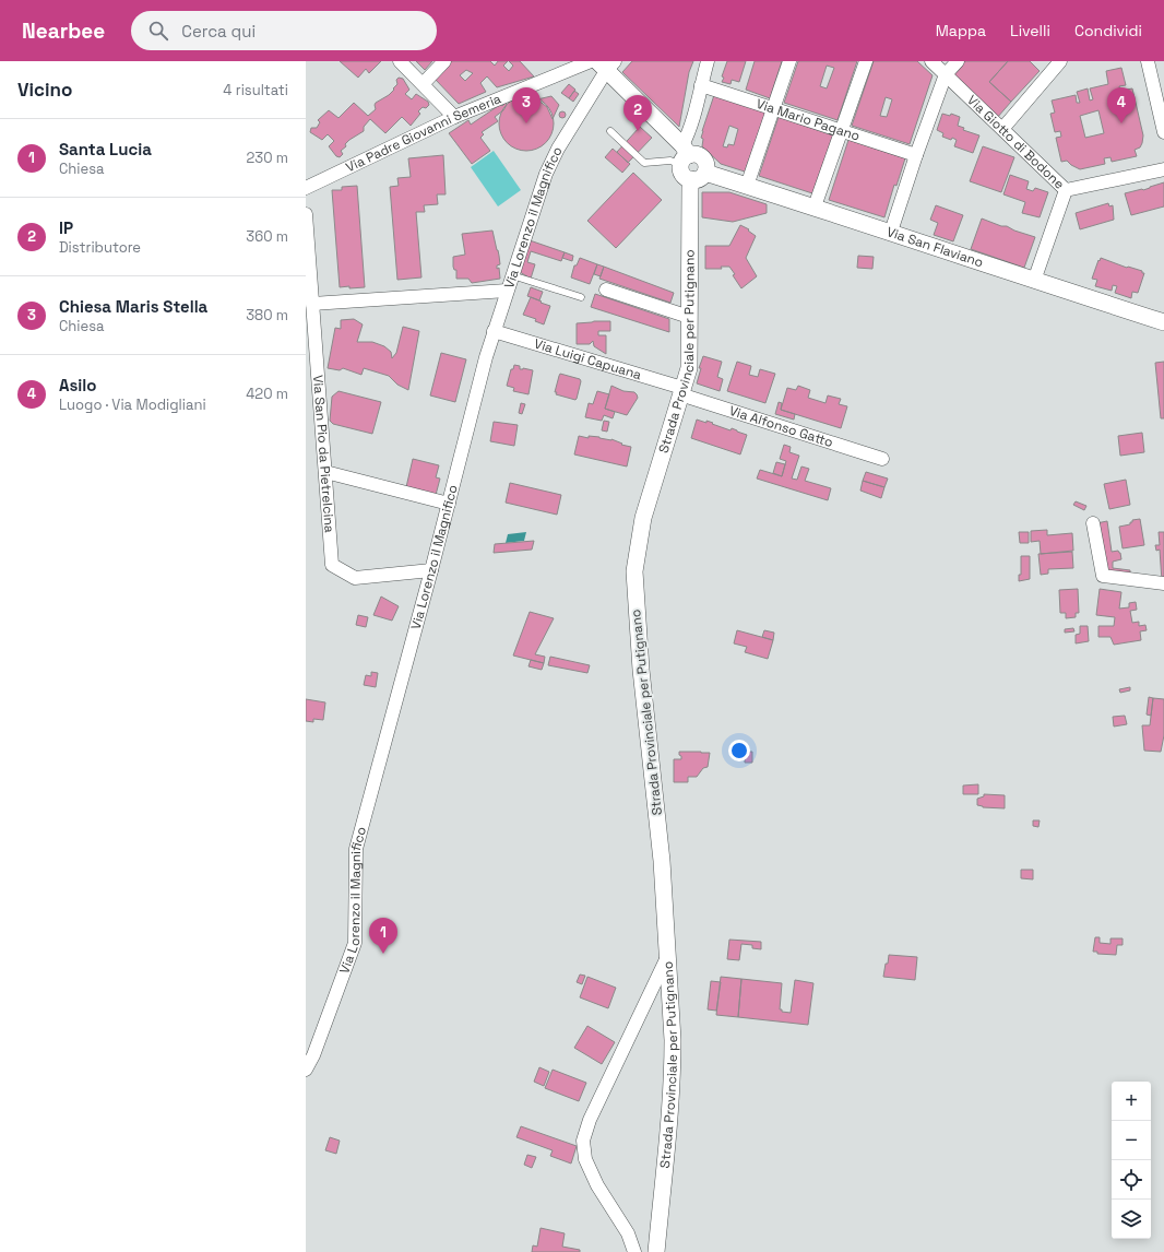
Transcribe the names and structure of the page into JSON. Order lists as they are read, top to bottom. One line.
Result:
{"streets":{"street":["Via Mario Pagano","Via Padre Giovanni Semeria","Via Giotto di Bodone","Via Lorenzo il Magnifico","Via San Flaviano","Strada Provinciale per Putignano","Via Luigi Capuana","Via Alfonso Gatto","Via San Pio da Pietrelcina"]},"crossings":[["Via Lorenzo il Magnifico","Via Luigi Capuana"],["Via Lorenzo il Magnifico","Via San Pio da Pietrelcina"],["Via San Flaviano","Strada Provinciale per Putignano"],["Strada Provinciale per Putignano","Via Luigi Capuana"],["Strada Provinciale per Putignano","Via Alfonso Gatto"],["Via Luigi Capuana","Via Alfonso Gatto"]],"page":{"header":"Nearbee","search":"Cerca qui","nav":["Mappa","Livelli","Condividi"],"heading":["Vicino","4 risultati"],"pins":["3","4","2","1"],"list":[{"mark":"1","name":"Santa Lucia","note":"Chiesa","value":"230 m"},{"mark":"2","name":"IP","note":"Distributore","value":"360 m"},{"mark":"3","name":"Chiesa Maris Stella","note":"Chiesa","value":"380 m"},{"mark":"4","name":"Asilo","note":"Luogo · Via Modigliani","value":"420 m"}],"map_buttons":["+","−"]}}
